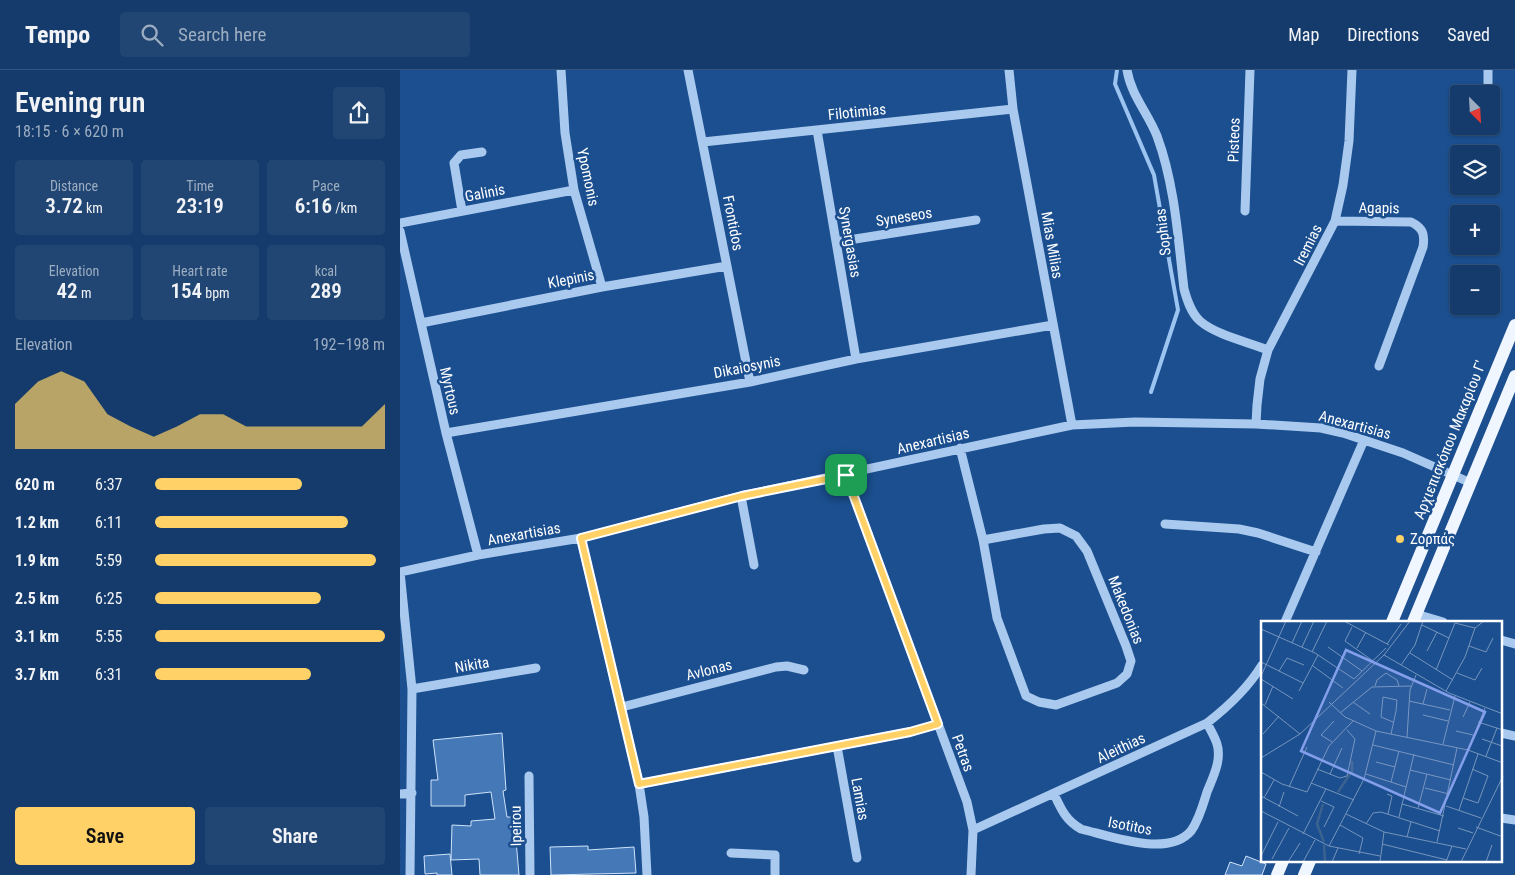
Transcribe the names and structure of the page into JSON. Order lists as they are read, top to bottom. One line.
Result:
{"streets":{"main road":["Αρχιεπισκόπου Μακαρίου Γ'"],"street":["Filotimias","Pisteos","Ypomonis","Galinis","Agapis","Syneseos","Frontidos","Sophias","Synergasias","Mias Milias","Iremias","Klepinis","Dikaiosynis","Myrtous","Anexartisias","Makedonias","Nikita","Avlonas","Aleithias","Petras","Lamias","Ipeirou","Isotitos"]},"crossings":[["Filotimias","Frontidos"],["Filotimias","Synergasias"],["Filotimias","Mias Milias"],["Ypomonis","Galinis"],["Ypomonis","Klepinis"],["Agapis","Iremias"],["Syneseos","Synergasias"],["Frontidos","Klepinis"],["Frontidos","Dikaiosynis"],["Sophias","Iremias"],["Synergasias","Dikaiosynis"],["Mias Milias","Dikaiosynis"],["Mias Milias","Anexartisias"],["Iremias","Anexartisias"],["Klepinis","Myrtous"],["Dikaiosynis","Myrtous"],["Myrtous","Anexartisias"],["Anexartisias","Αρχιεπισκόπου Μακαρίου Γ'"],["Anexartisias","Makedonias"],["Anexartisias","Petras"],["Aleithias","Petras"],["Aleithias","Isotitos"]],"places":["Ζορπάς"],"north":"bottom right","page":{"header":"Tempo","search":"Search here","nav":["Map","Directions","Saved"],"heading":["Evening run","18:15 · 6 × 620 m"],"map_buttons":["+","−"],"stats":[["Distance","3.72 km"],["Time","23:19"],["Pace","6:16 /km"],["Elevation","42 m"],["Heart rate","154 bpm"],["kcal","289"]],"chart":["Elevation","192–198 m"],"list":[{"name":"620 m","note":"6:37"},{"name":"1.2 km","note":"6:11"},{"name":"1.9 km","note":"5:59"},{"name":"2.5 km","note":"6:25"},{"name":"3.1 km","note":"5:55"},{"name":"3.7 km","note":"6:31"}],"buttons":["Save","Share"]}}
